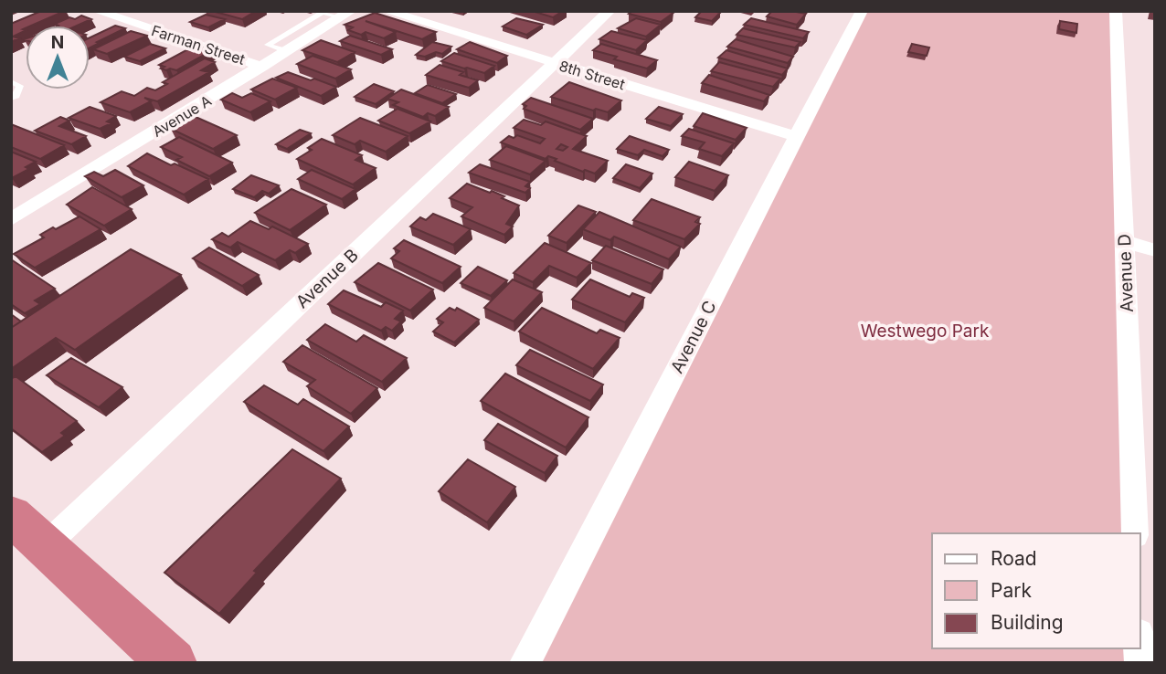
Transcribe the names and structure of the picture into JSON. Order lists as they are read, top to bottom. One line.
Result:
{"streets":{"street":["Farman Street","8th Street","Avenue A","Avenue D","Avenue B","Avenue C"]},"crossings":[["Farman Street","Avenue A"],["8th Street","Avenue B"],["8th Street","Avenue C"]],"parks":["Westwego Park"],"legend":["Road","Park","Building"],"north":"top"}
